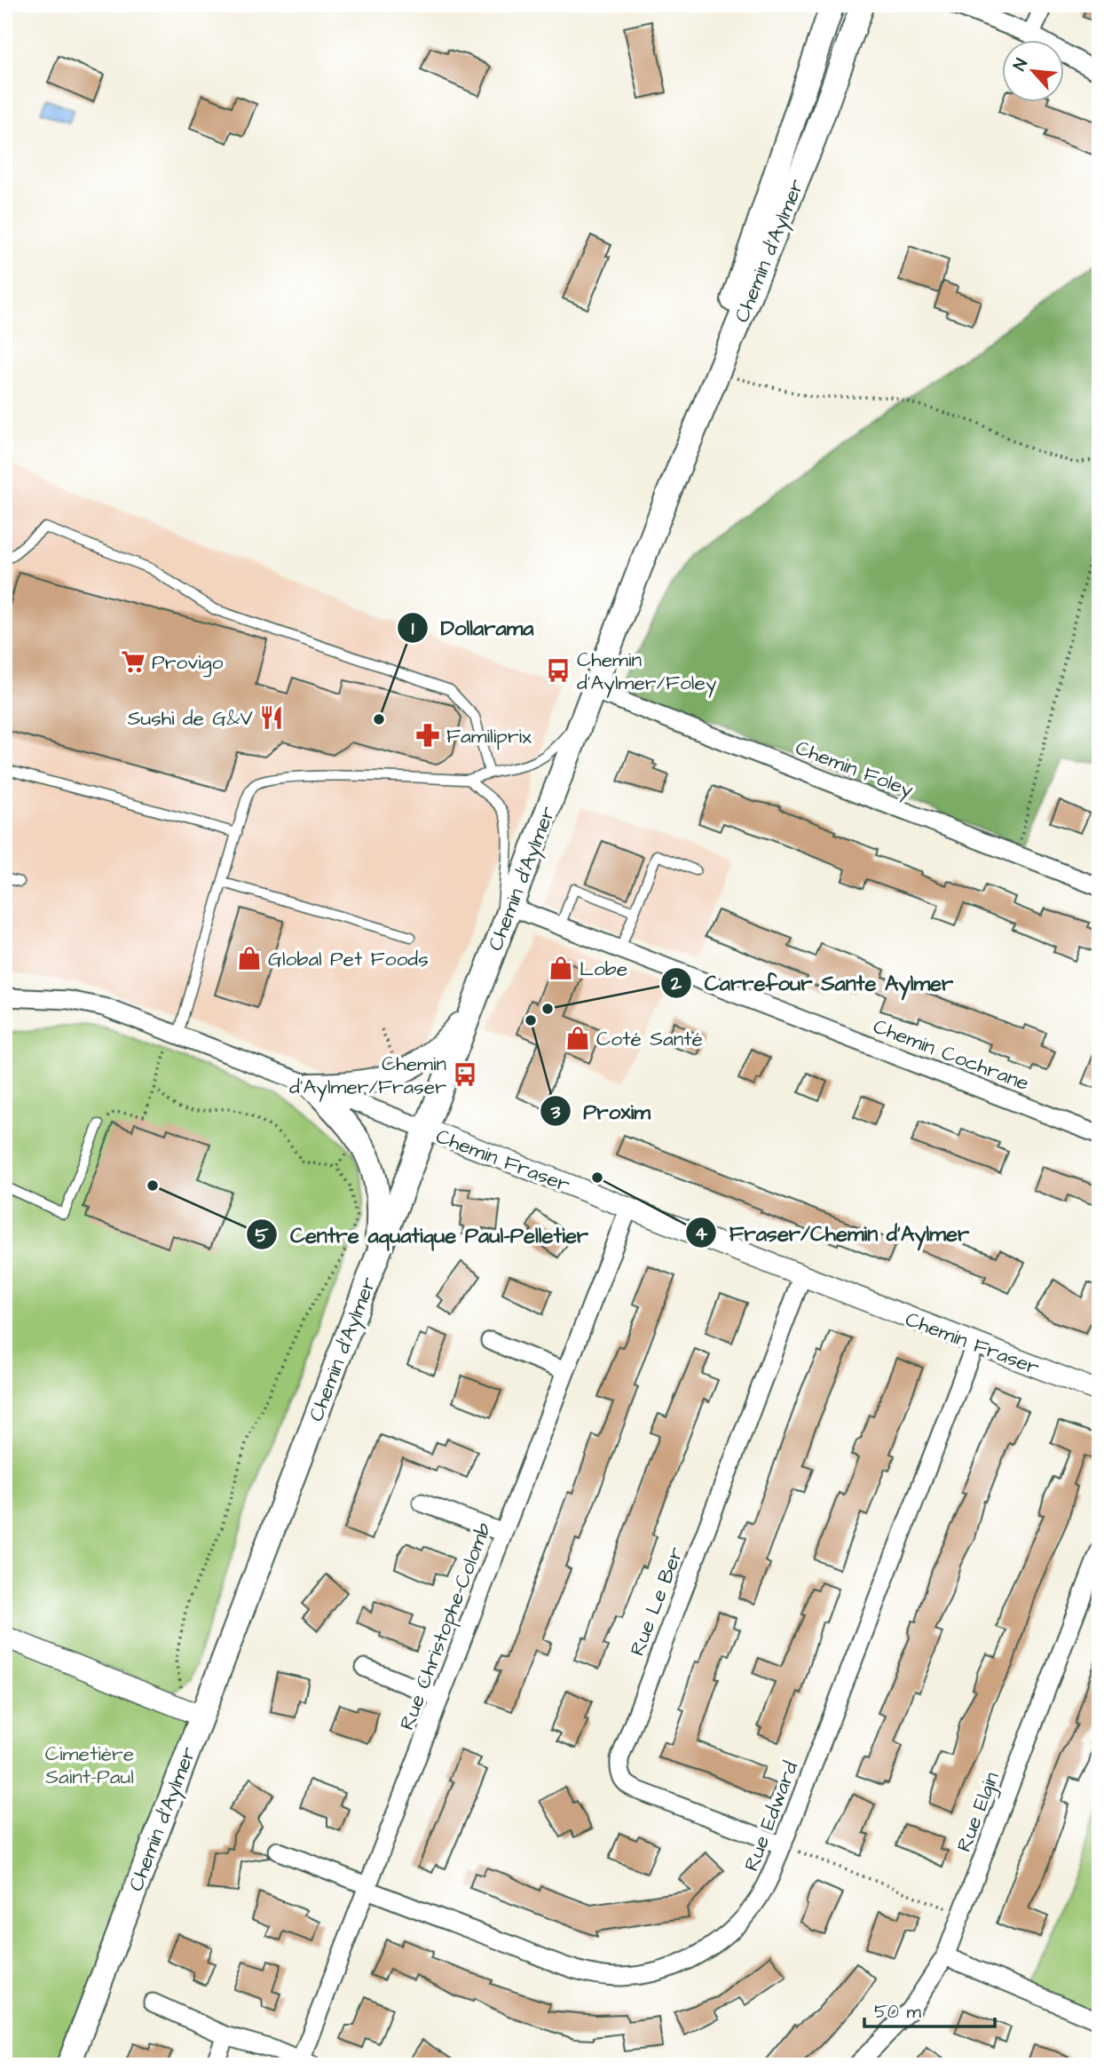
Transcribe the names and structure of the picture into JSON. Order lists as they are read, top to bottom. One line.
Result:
{"streets":{"main road":["Chemin d'Aylmer"],"street":["Chemin Foley","Chemin Cochrane","Chemin Fraser","Rue Le Ber","Rue Christophe-Colomb","Rue Elgin","Rue Edward"]},"crossings":[["Chemin d'Aylmer","Chemin Foley"],["Chemin d'Aylmer","Chemin Cochrane"],["Chemin d'Aylmer","Chemin Fraser"],["Chemin Fraser","Rue Le Ber"],["Chemin Fraser","Rue Christophe-Colomb"],["Chemin Fraser","Rue Edward"],["Rue Le Ber","Rue Edward"],["Rue Christophe-Colomb","Rue Edward"]],"parks":["Cimetière Saint-Paul"],"places":{"supermarket":["Provigo"],"bus stop":["Chemin d'Aylmer/Foley","Chemin d'Aylmer/Fraser"],"restaurant":["Sushi de G&V"],"other":["Dollarama","Carrefour Sante Aylmer","Proxim","Fraser/Chemin d'Aylmer","Centre aquatique Paul-Pelletier"],"pharmacy":["Familiprix"],"shop":["Global Pet Foods","Lobe","Coté Santé"]},"scale_bar":"50 m","north":"top left"}
